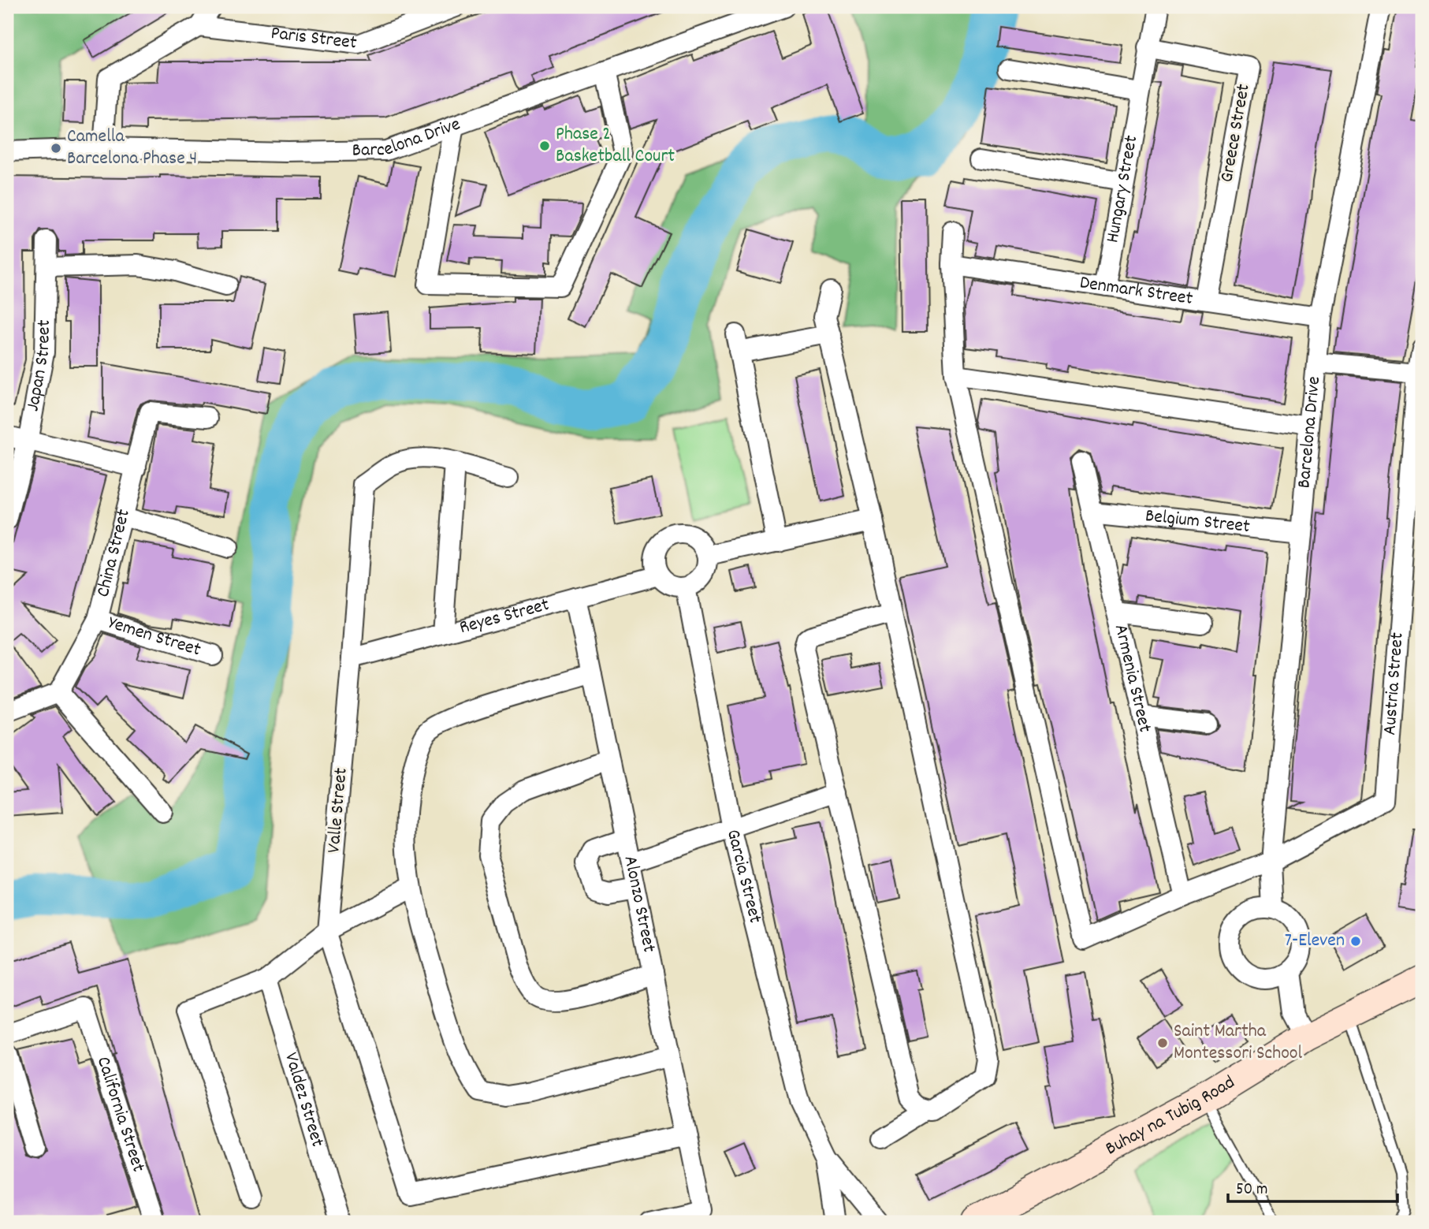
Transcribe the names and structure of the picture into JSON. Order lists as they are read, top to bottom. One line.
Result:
{"streets":{"main road":["Buhay na Tubig Road"],"street":["Paris Street","Greece Street","Barcelona Drive","Hungary Street","Denmark Street","Japan Street","Belgium Street","China Street","Reyes Street","Yemen Street","Armenia Street","Austria Street","Valle Street","Garcia Street","Alonzo Street","Valdez Street","California Street"]},"crossings":[["Greece Street","Hungary Street"],["Greece Street","Denmark Street"],["Barcelona Drive","Denmark Street"],["Barcelona Drive","Belgium Street"],["Barcelona Drive","Austria Street"],["Hungary Street","Denmark Street"],["Belgium Street","Armenia Street"],["China Street","Yemen Street"],["Reyes Street","Valle Street"],["Reyes Street","Garcia Street"],["Reyes Street","Alonzo Street"]],"places":["Phase 2 Basketball Court","Camella Barcelona Phase 4","7-Eleven","Saint Martha Montessori School"],"scale_bar":"50 m"}
